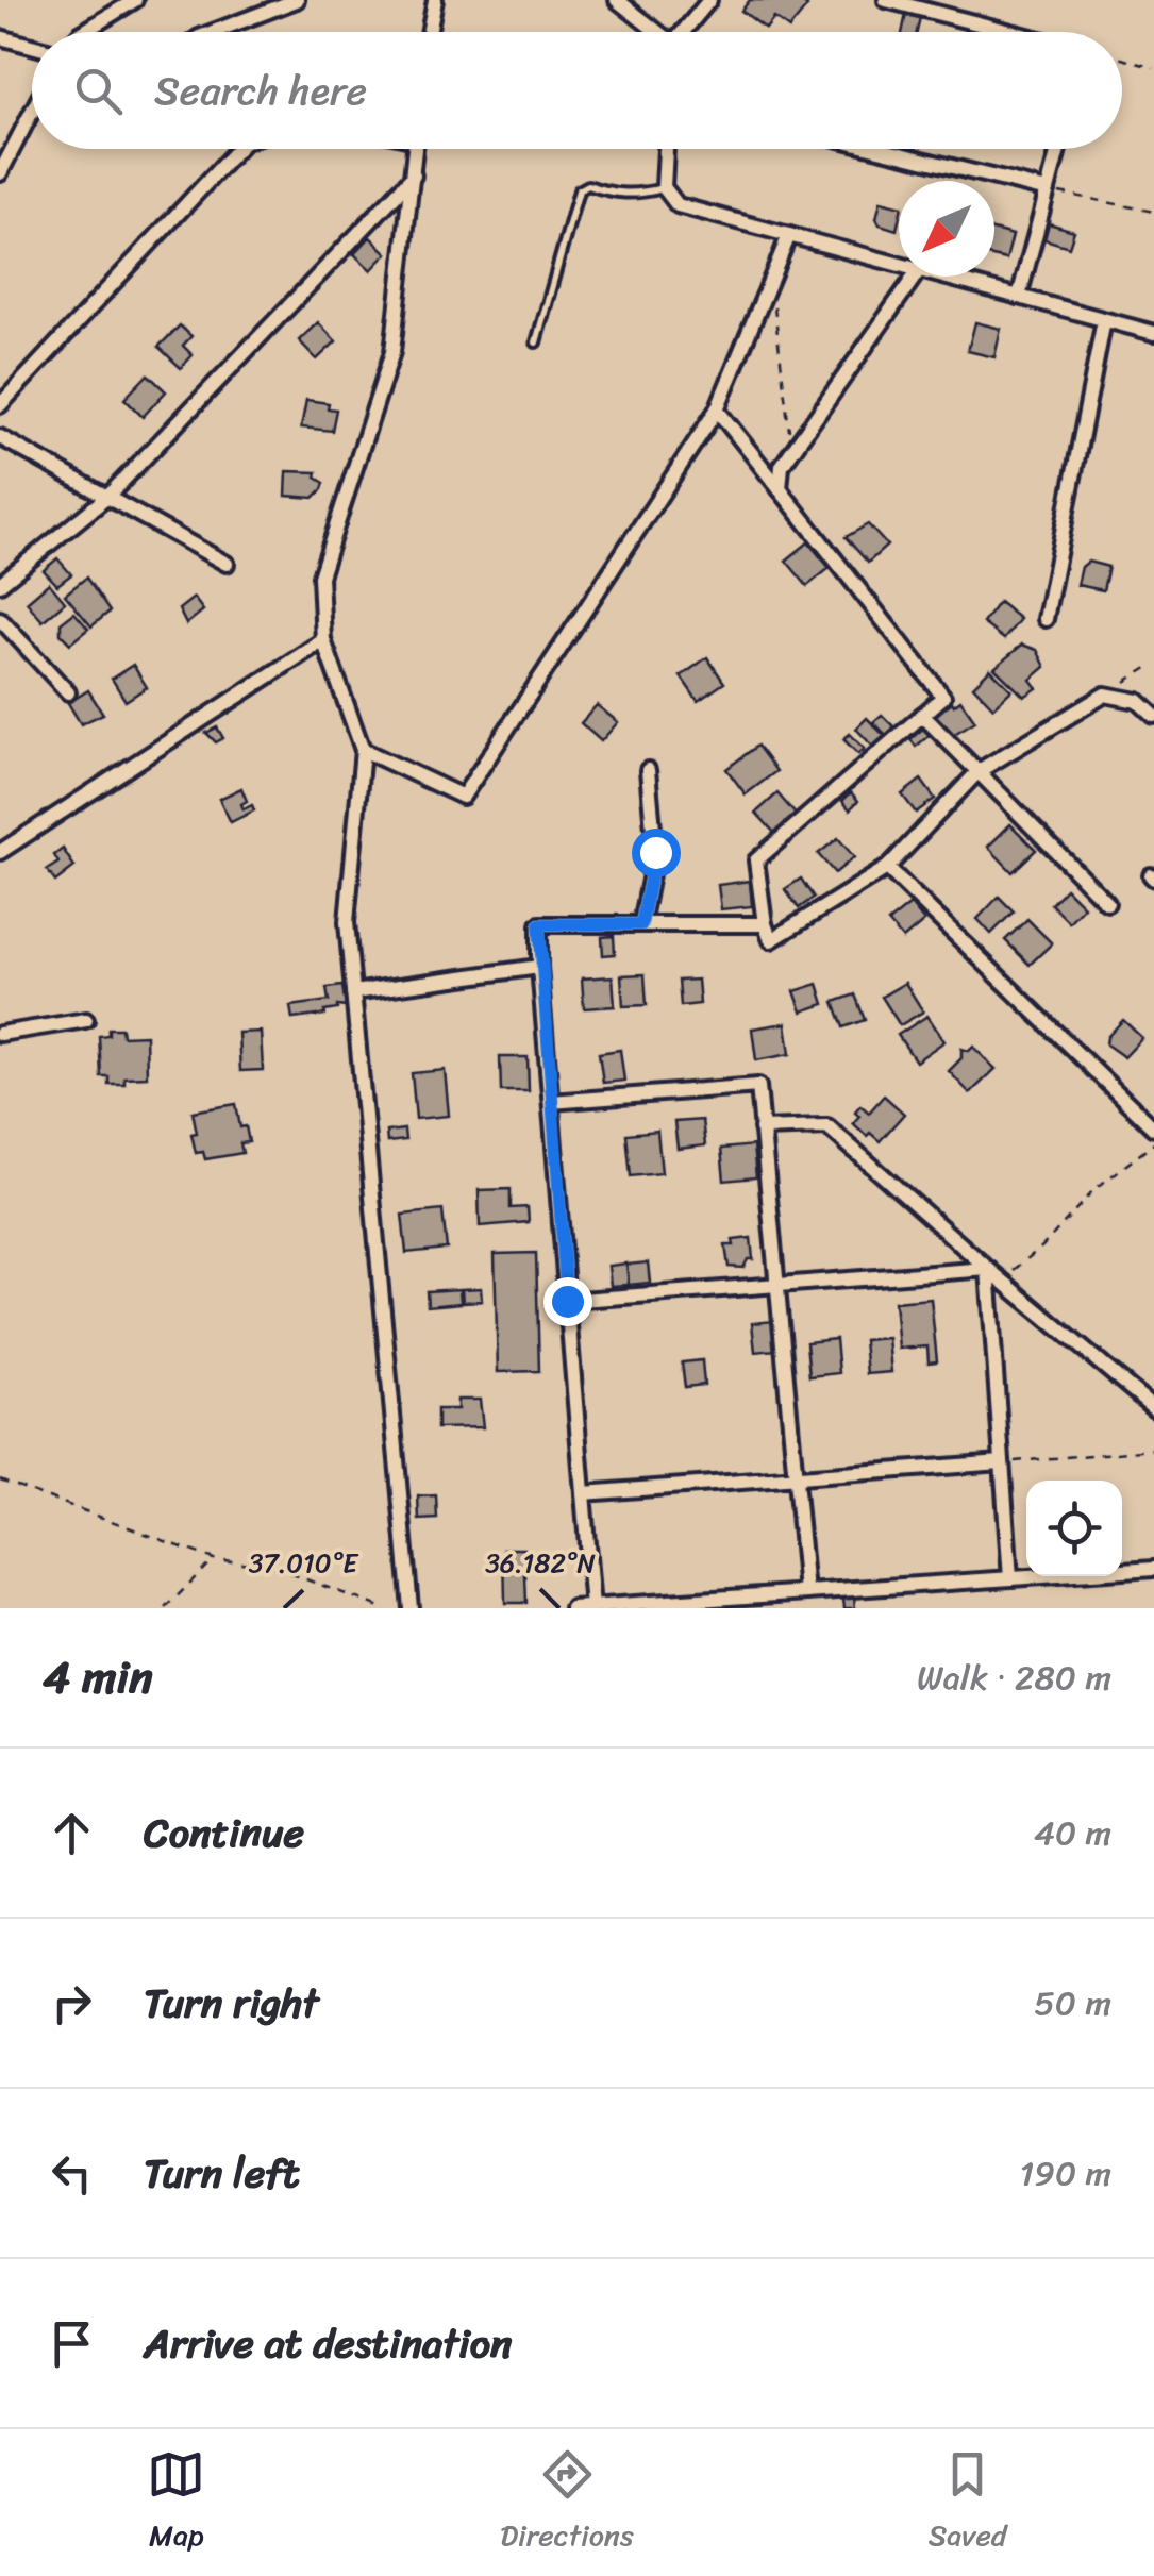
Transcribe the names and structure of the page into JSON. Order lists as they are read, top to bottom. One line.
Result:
{"north":"bottom left","page":{"search":"Search here","heading":["4 min","Walk · 280 m"],"list":[["Continue","40 m"],["Turn right","50 m"],["Turn left","190 m"],"Arrive at destination"],"nav":["Map","Directions","Saved"]},"coordinates":["36.182°N","37.010°E"]}
